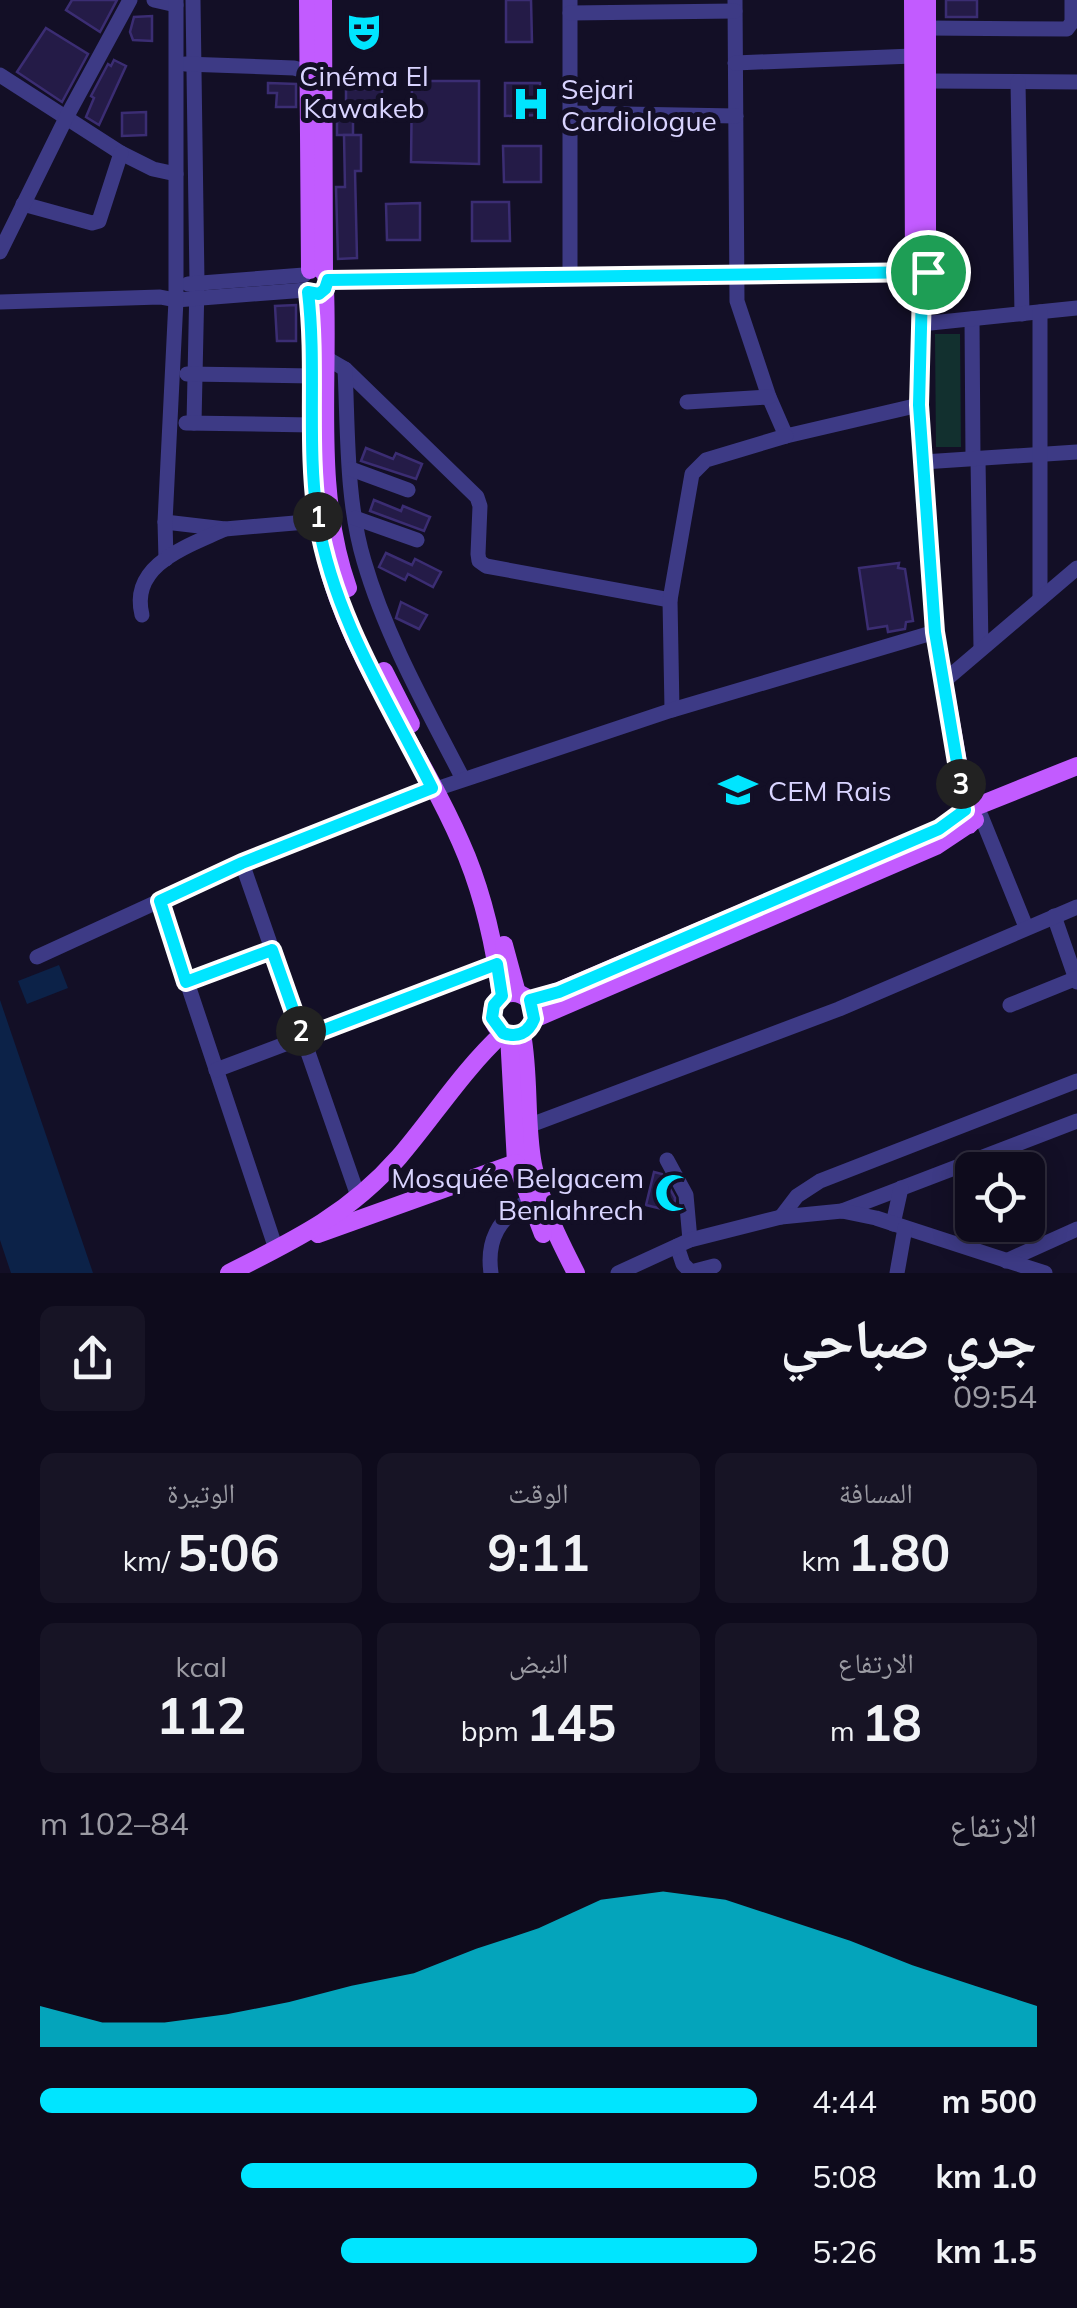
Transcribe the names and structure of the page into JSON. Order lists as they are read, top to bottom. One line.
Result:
{"places":{"theatre":["Cinéma El Kawakeb"],"hospital":["Sejari Cardiologue"],"school or university":["CEM Rais"],"mosque":["Mosquée Belgacem Benlahrech"]},"page":{"pins":["1","3","2"],"heading":["جري صباحي","09:54"],"stats":[["المسافة","1.80 km"],["الوقت","9:11"],["الوتيرة","5:06 /km"],["الارتفاع","18 m"],["النبض","145 bpm"],["kcal","112"]],"chart":["الارتفاع","84–102 m"],"list":[{"name":"500 m","note":"4:44"},{"name":"1.0 km","note":"5:08"},{"name":"1.5 km","note":"5:26"}]}}
